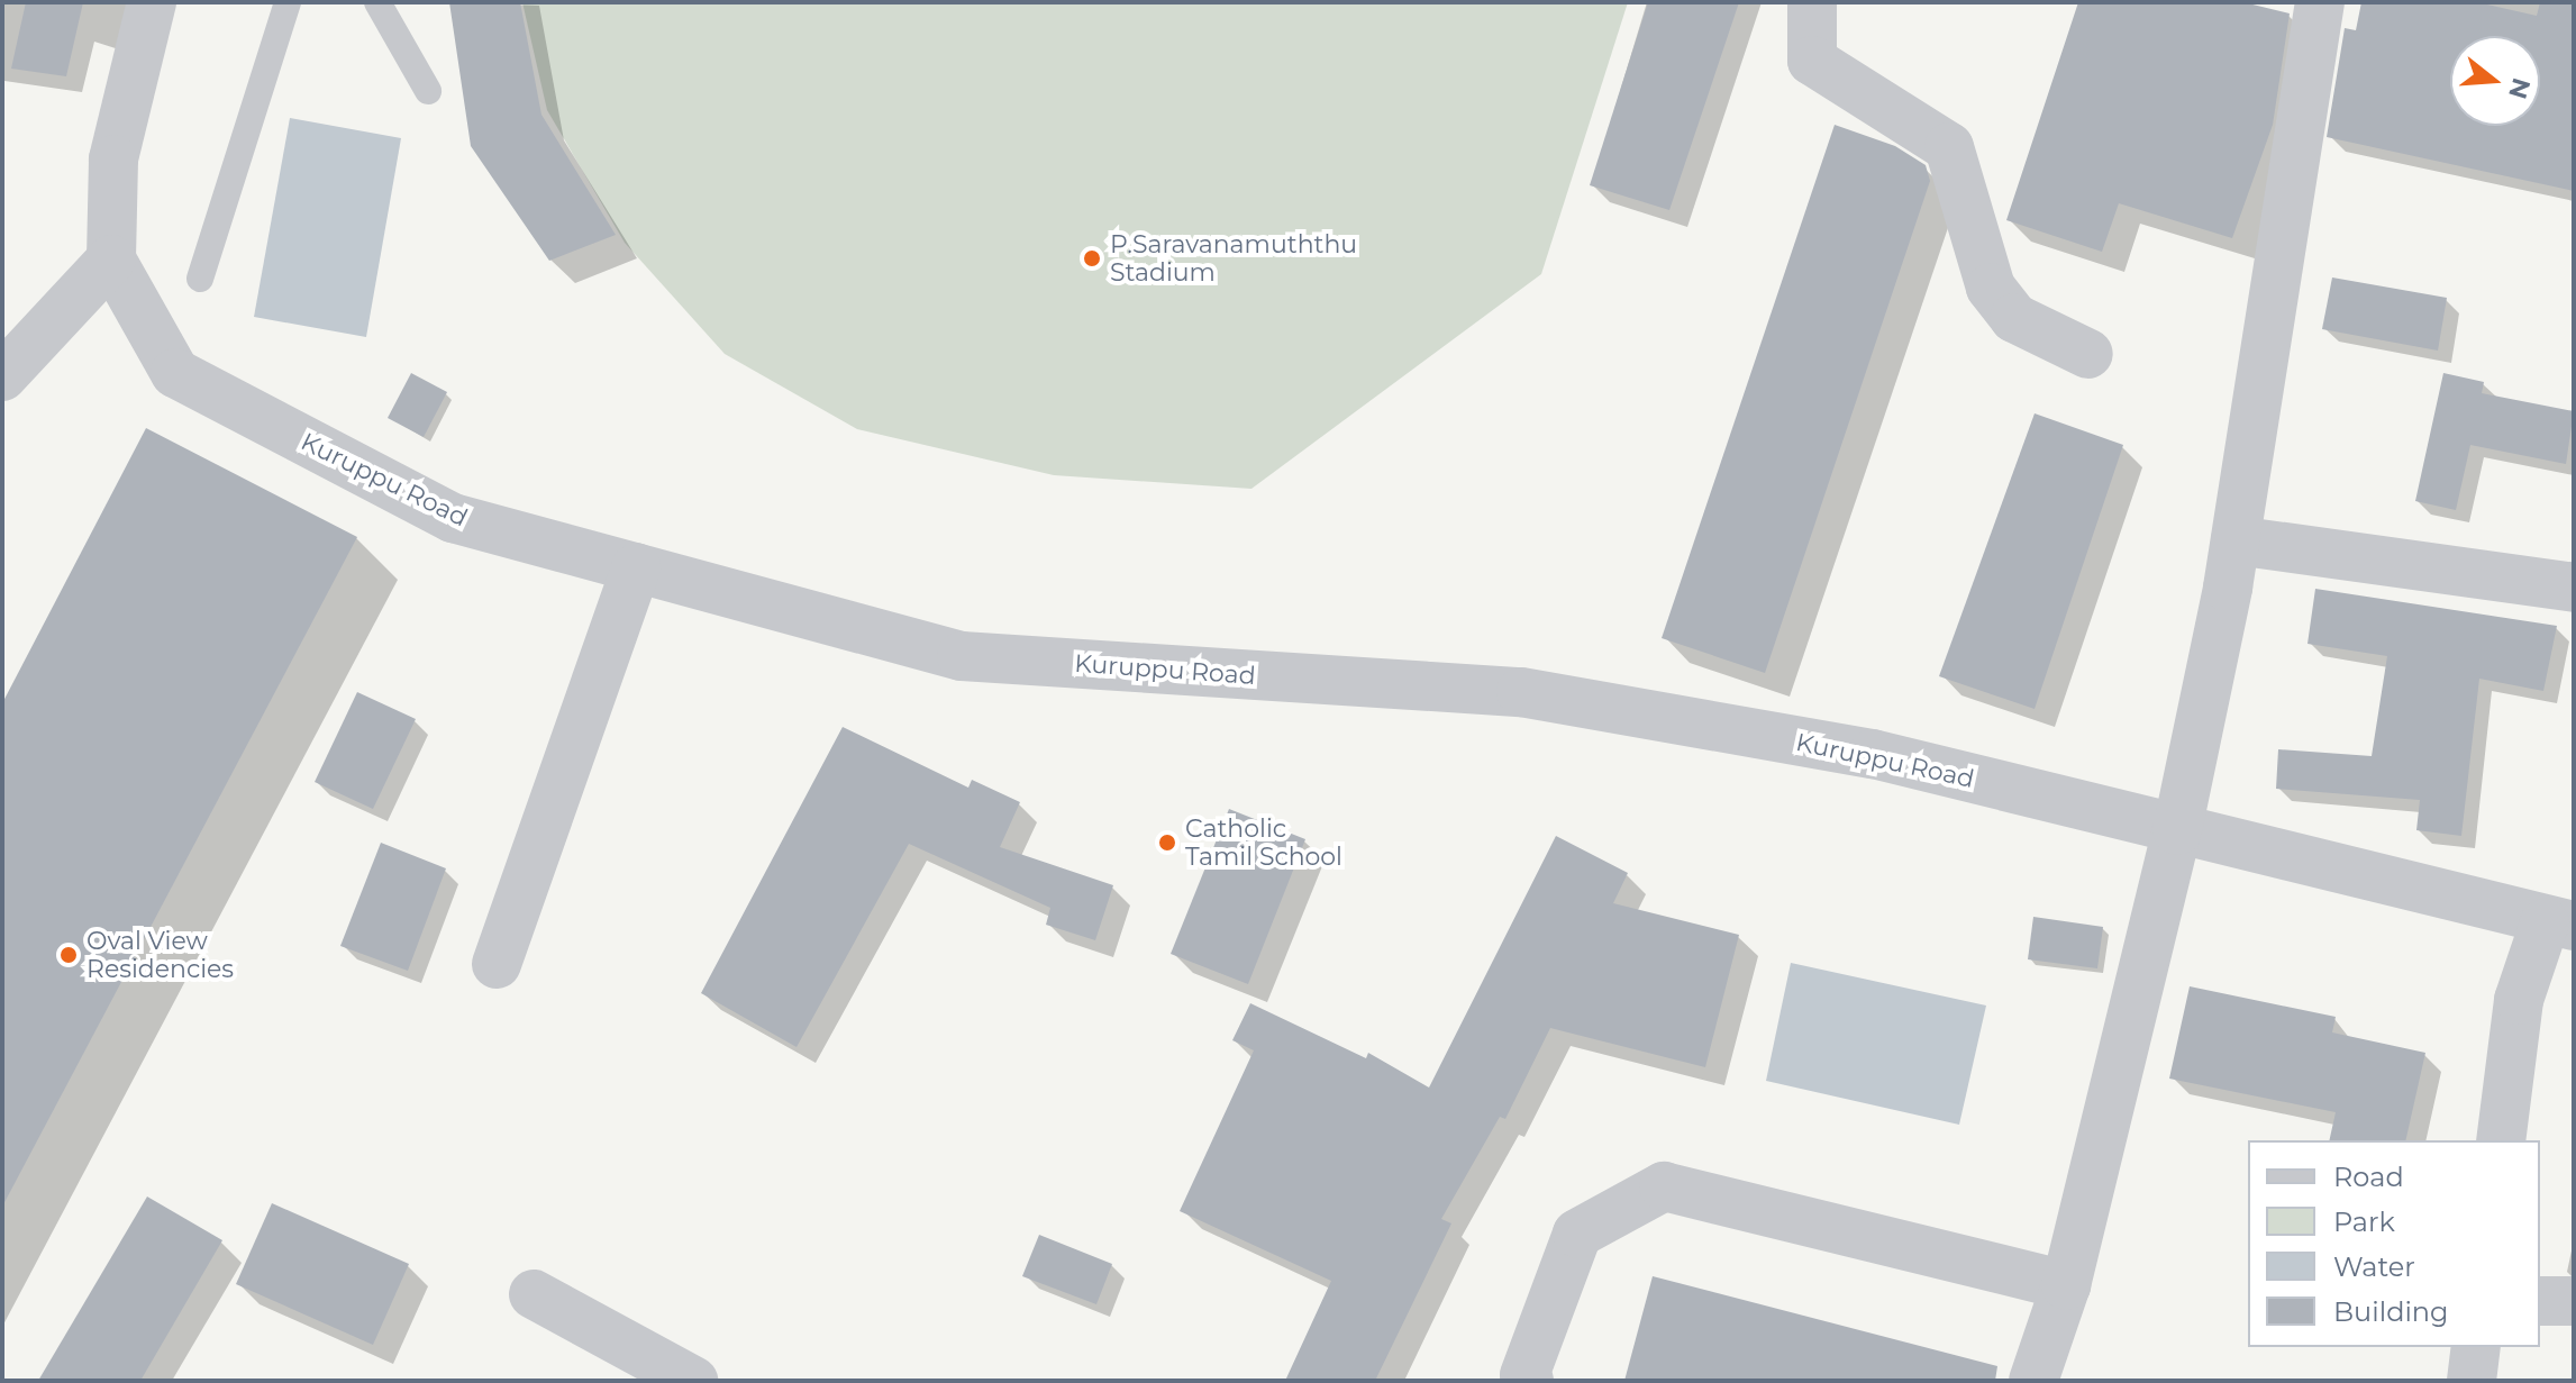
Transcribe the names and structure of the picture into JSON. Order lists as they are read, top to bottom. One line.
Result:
{"streets":{"street":["Kuruppu Road"]},"places":["P.Saravanamuththu Stadium","Catholic Tamil School","Oval View Residencies"],"legend":["Road","Park","Water","Building"],"north":"right"}
